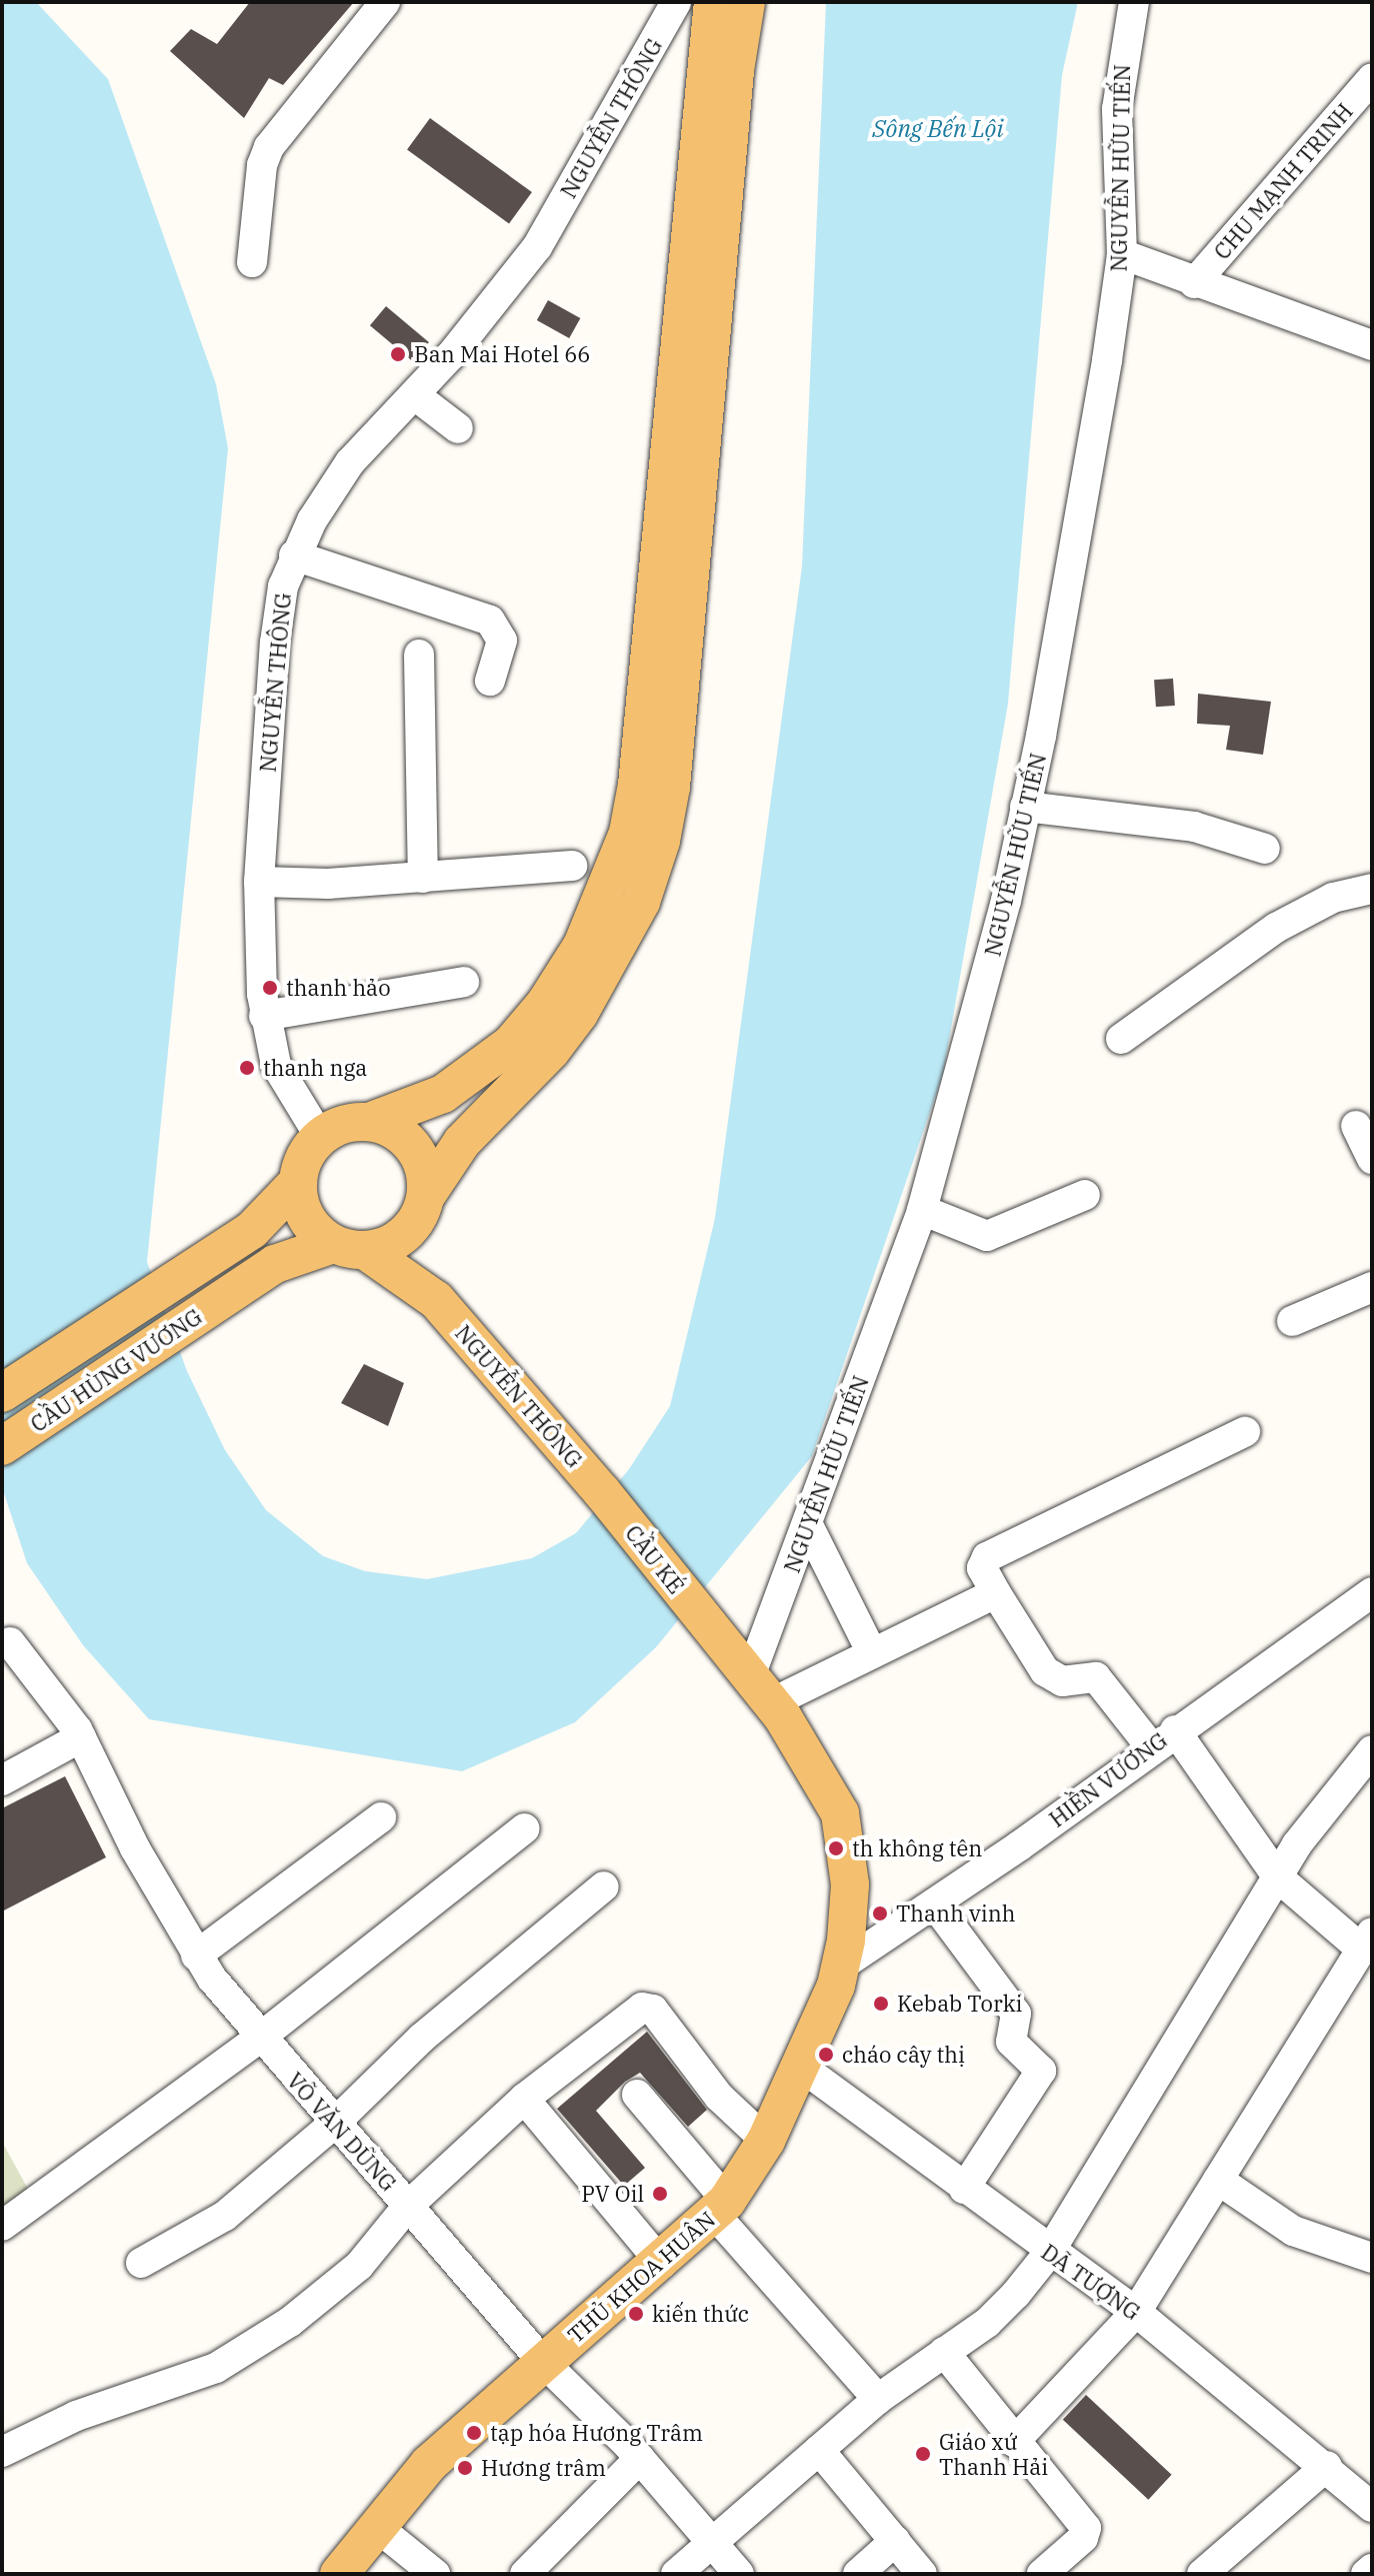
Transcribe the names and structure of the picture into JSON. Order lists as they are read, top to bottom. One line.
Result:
{"streets":{"main road":["NGUYỄN THÔNG","CẦU HÙNG VƯƠNG","CẦU KÉ","THỦ KHOA HUÂN"],"street":["NGUYỄN HỮU TIẾN","CHU MẠNH TRINH","HIỀN VƯƠNG","VÕ VĂN DŨNG","DÃ TƯỢNG"]},"crossings":[["NGUYỄN THÔNG","CẦU HÙNG VƯƠNG"],["NGUYỄN THÔNG","CẦU KÉ"],["NGUYỄN HỮU TIẾN","THỦ KHOA HUÂN"],["CẦU KÉ","THỦ KHOA HUÂN"],["HIỀN VƯƠNG","THỦ KHOA HUÂN"],["VÕ VĂN DŨNG","THỦ KHOA HUÂN"],["THỦ KHOA HUÂN","DÃ TƯỢNG"]],"water":["Sông Bến Lội"],"places":["Ban Mai Hotel 66","thanh hảo","thanh nga","th không tên","Thanh vinh","Kebab Torki","cháo cây thị","PV Oil","kiến thức","tạp hóa Hương Trâm","Giáo xứ Thanh Hải","Hương trâm"]}
